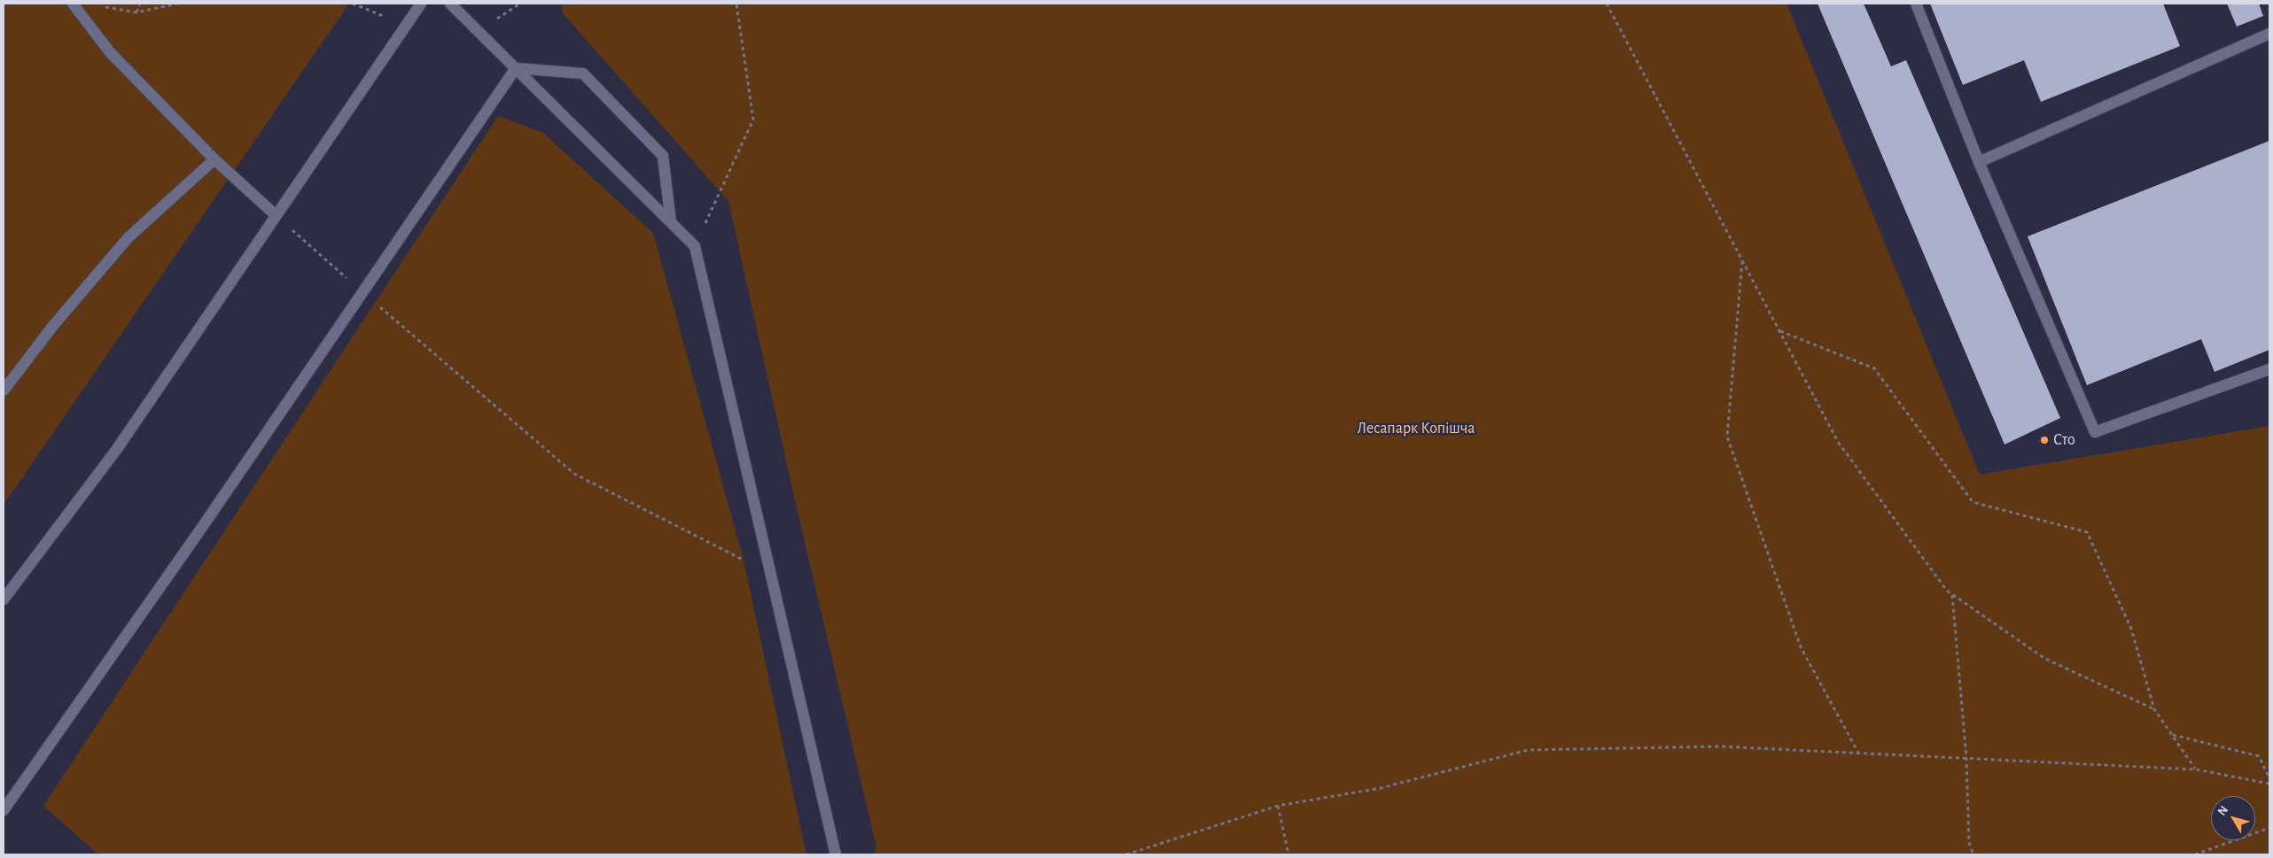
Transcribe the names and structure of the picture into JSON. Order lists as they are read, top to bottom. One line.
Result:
{"parks":["Лесапарк Копішча"],"places":["Сто"],"north":"top left"}
